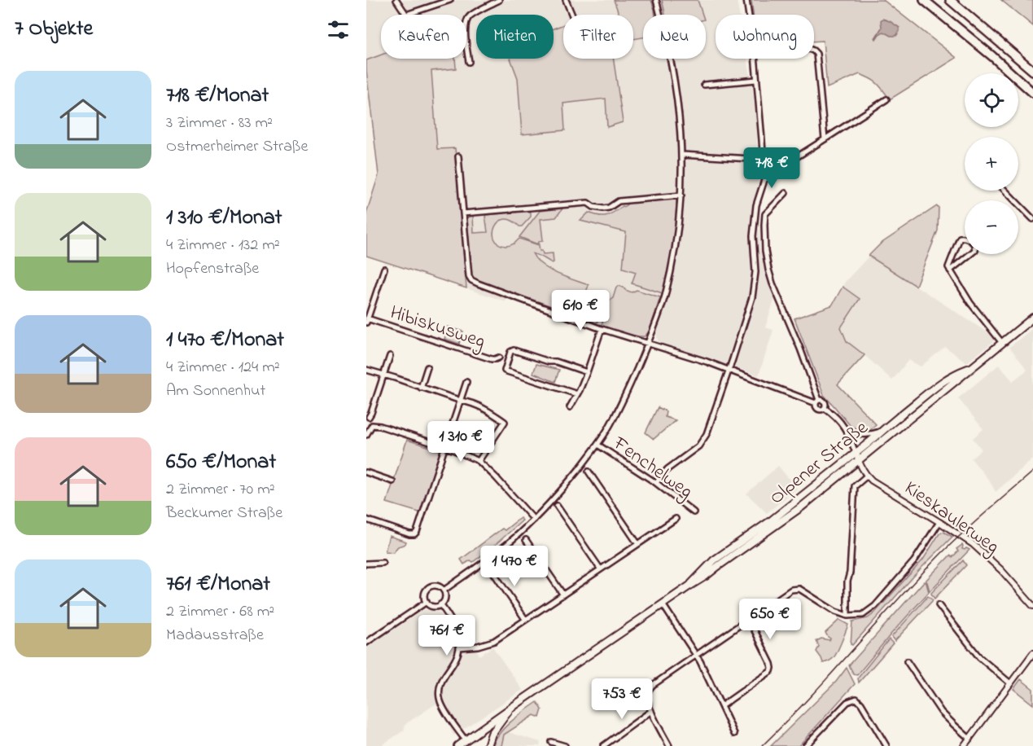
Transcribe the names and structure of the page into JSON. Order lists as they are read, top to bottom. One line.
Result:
{"streets":{"main road":["Olpener Straße"],"street":["Hibiskusweg","Fenchelweg","Kieskaulerweg"]},"crossings":[["Olpener Straße","Kieskaulerweg"]],"page":{"heading":"7 Objekte","chip":["Kaufen","Mieten","Filter","Neu","Wohnung"],"list":[{"name":"718 €/Monat","note":"3 Zimmer · 83 m² · Ostmerheimer Straße"},{"name":"1 310 €/Monat","note":"4 Zimmer · 132 m² · Hopfenstraße"},{"name":"1 470 €/Monat","note":"4 Zimmer · 124 m² · Am Sonnenhut"},{"name":"650 €/Monat","note":"2 Zimmer · 70 m² · Beckumer Straße"},{"name":"761 €/Monat","note":"2 Zimmer · 68 m² · Madausstraße"}],"map_buttons":["+","−"],"price":["718 €","610 €","1 310 €","1 470 €","650 €","761 €","753 €"]}}
